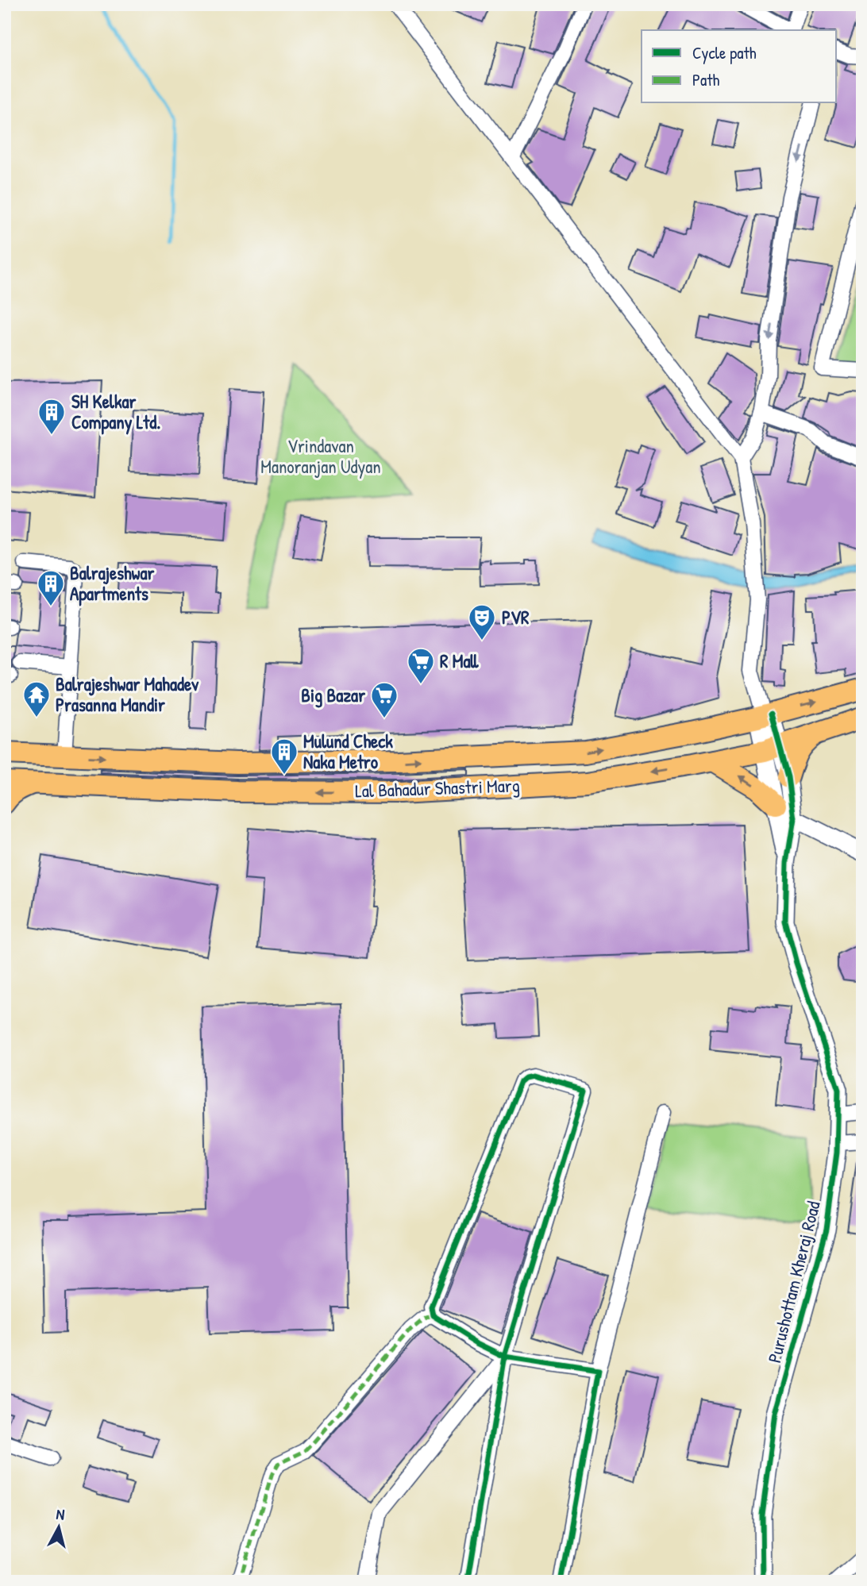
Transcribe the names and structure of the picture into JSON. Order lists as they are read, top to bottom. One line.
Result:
{"streets":{"main road":["Lal Bahadur Shastri Marg"],"street":["Purushottam Kheraj Road"]},"parks":["Vrindavan Manoranjan Udyan"],"places":{"building":["SH Kelkar Company Ltd.","Balrajeshwar Apartments","Mulund Check Naka Metro"],"theatre":["PVR"],"supermarket":["R Mall","Big Bazar"],"temple":["Balrajeshwar Mahadev Prasanna Mandir"]},"legend":["Cycle path","Path"],"north":"top"}
